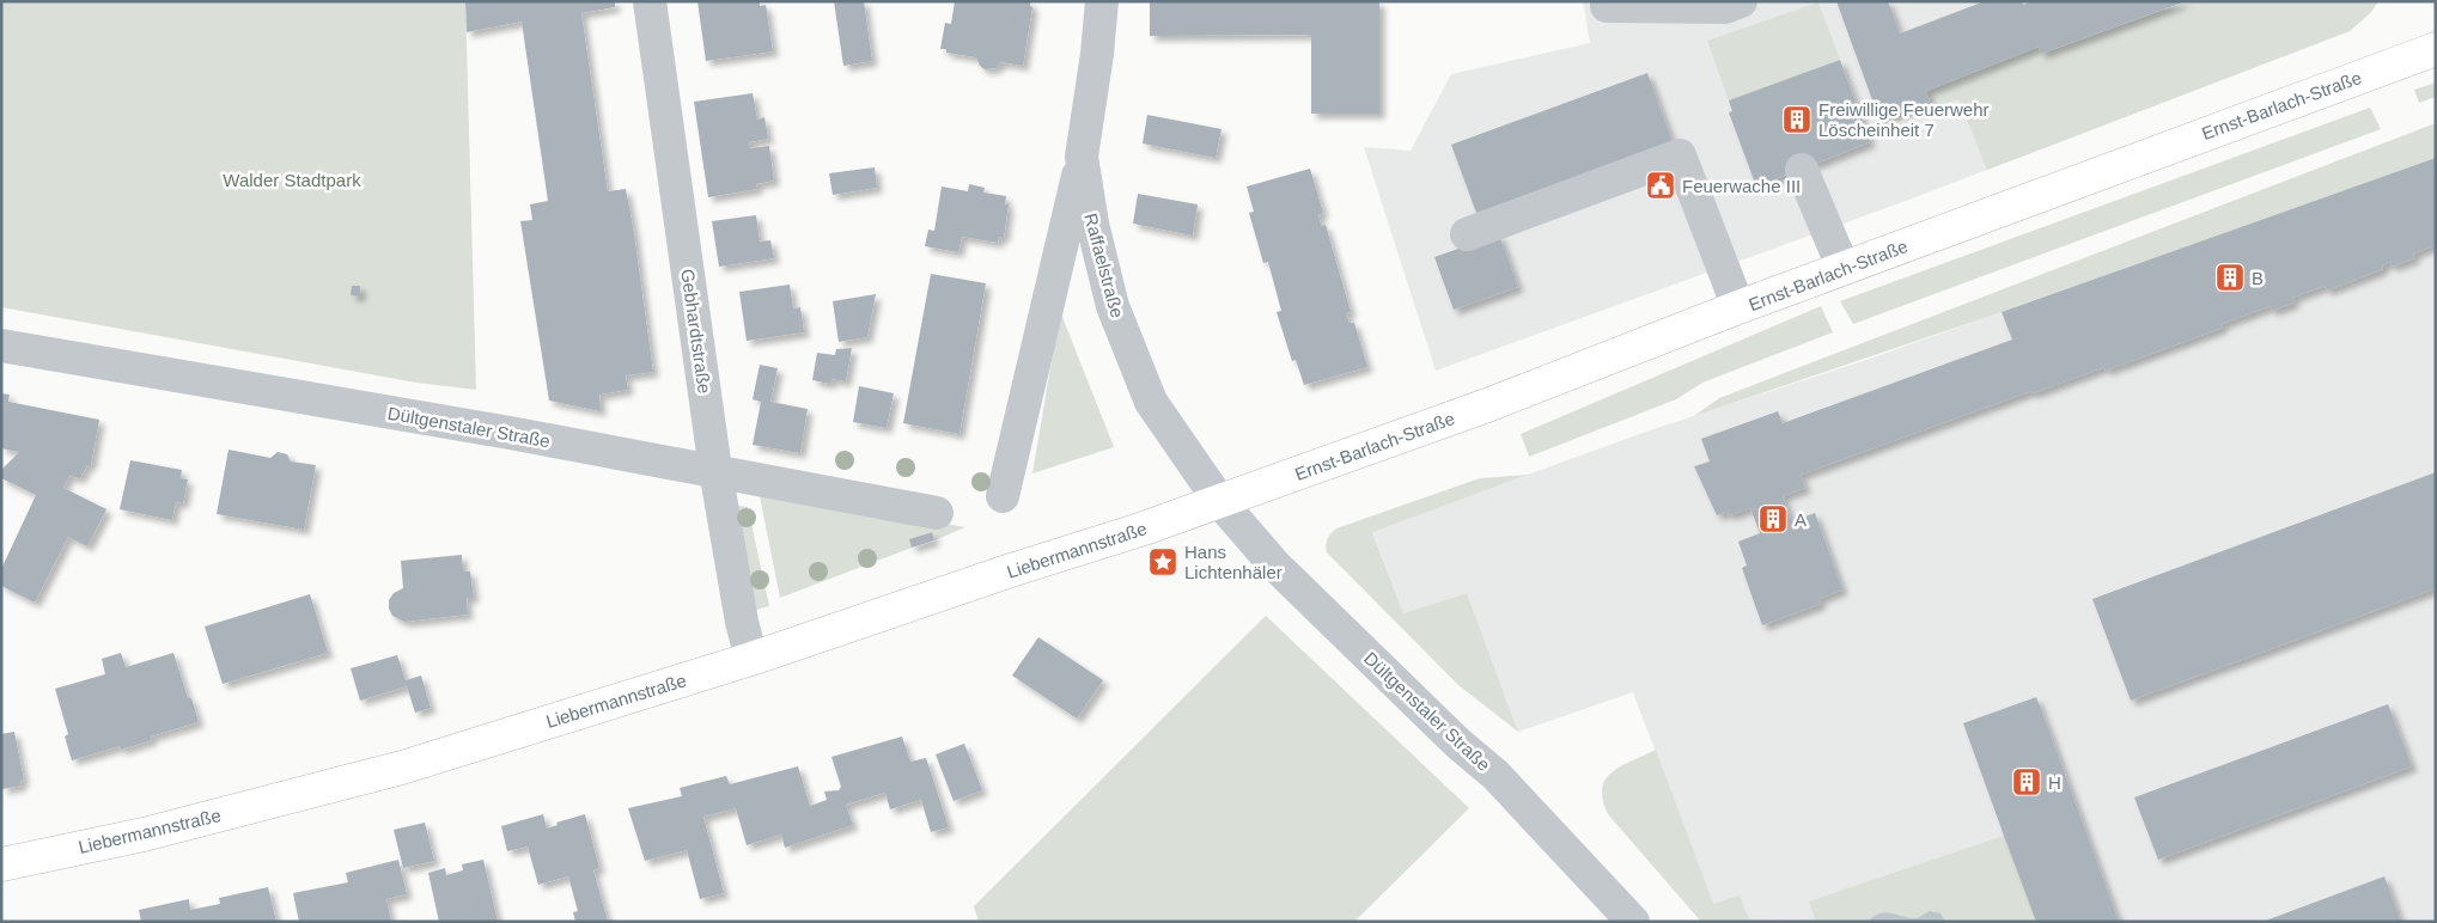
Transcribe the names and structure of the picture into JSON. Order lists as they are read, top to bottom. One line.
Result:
{"streets":{"main road":["Ernst-Barlach-Straße","Liebermannstraße"],"street":["Raffaelstraße","Gebhardtstraße","Dültgenstaler Straße"]},"crossings":[["Ernst-Barlach-Straße","Raffaelstraße"],["Ernst-Barlach-Straße","Dültgenstaler Straße"],["Ernst-Barlach-Straße","Liebermannstraße"],["Raffaelstraße","Dültgenstaler Straße"],["Raffaelstraße","Liebermannstraße"],["Gebhardtstraße","Dültgenstaler Straße"],["Gebhardtstraße","Liebermannstraße"],["Dültgenstaler Straße","Liebermannstraße"]],"parks":["Walder Stadtpark"],"places":{"building":["Freiwillige Feuerwehr Löscheinheit 7","B","A","H"],"public building":["Feuerwache III"],"place":["Hans Lichtenhäler"]}}
